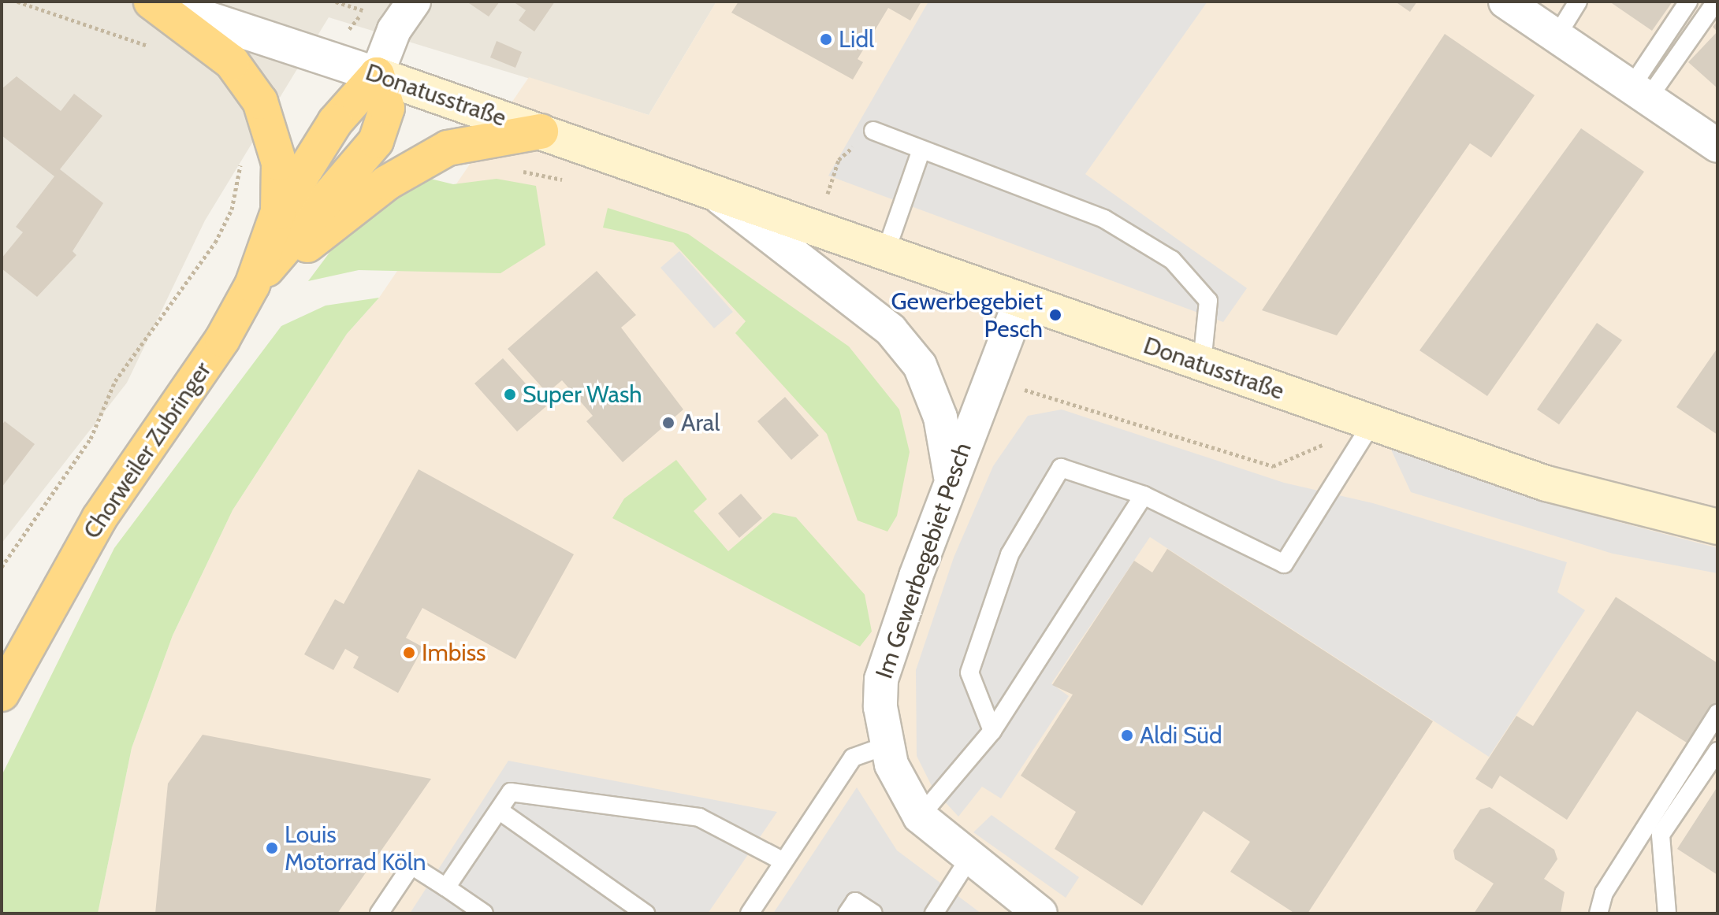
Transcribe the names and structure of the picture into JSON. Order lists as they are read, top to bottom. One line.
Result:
{"streets":{"highway":["Chorweiler Zubringer"],"main road":["Donatusstraße"],"street":["Im Gewerbegebiet Pesch"]},"crossings":[["Donatusstraße","Im Gewerbegebiet Pesch"]],"places":["Lidl","Gewerbegebiet Pesch","Super Wash","Aral","Imbiss","Aldi Süd","Louis Motorrad Köln"]}
